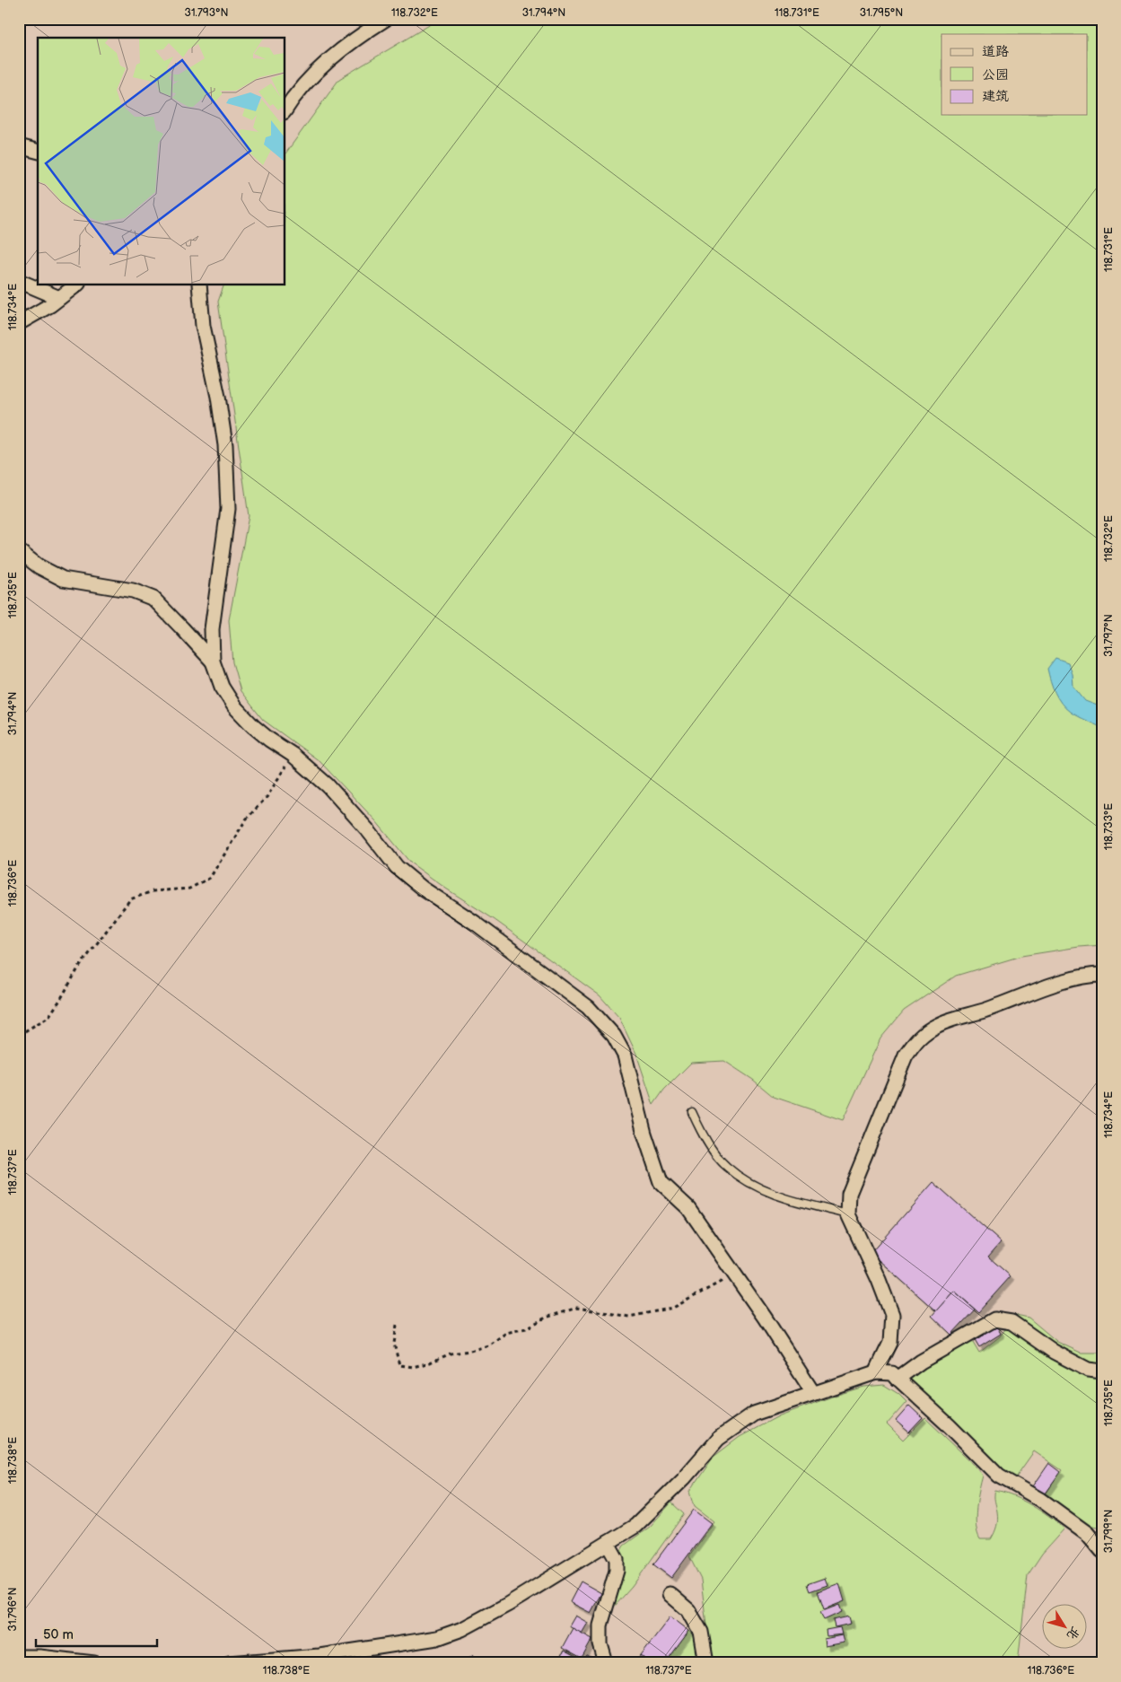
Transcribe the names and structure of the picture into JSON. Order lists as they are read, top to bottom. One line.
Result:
{"legend":["道路","公园","建筑"],"scale_bar":"50 m","north":"bottom right","coordinates":["31.793°N","118.732°E","31.794°N","118.731°E","31.795°N","118.734°E","118.735°E","31.797°N","118.733°E","118.736°E","118.737°E","118.738°E","31.799°N","31.796°N"]}
